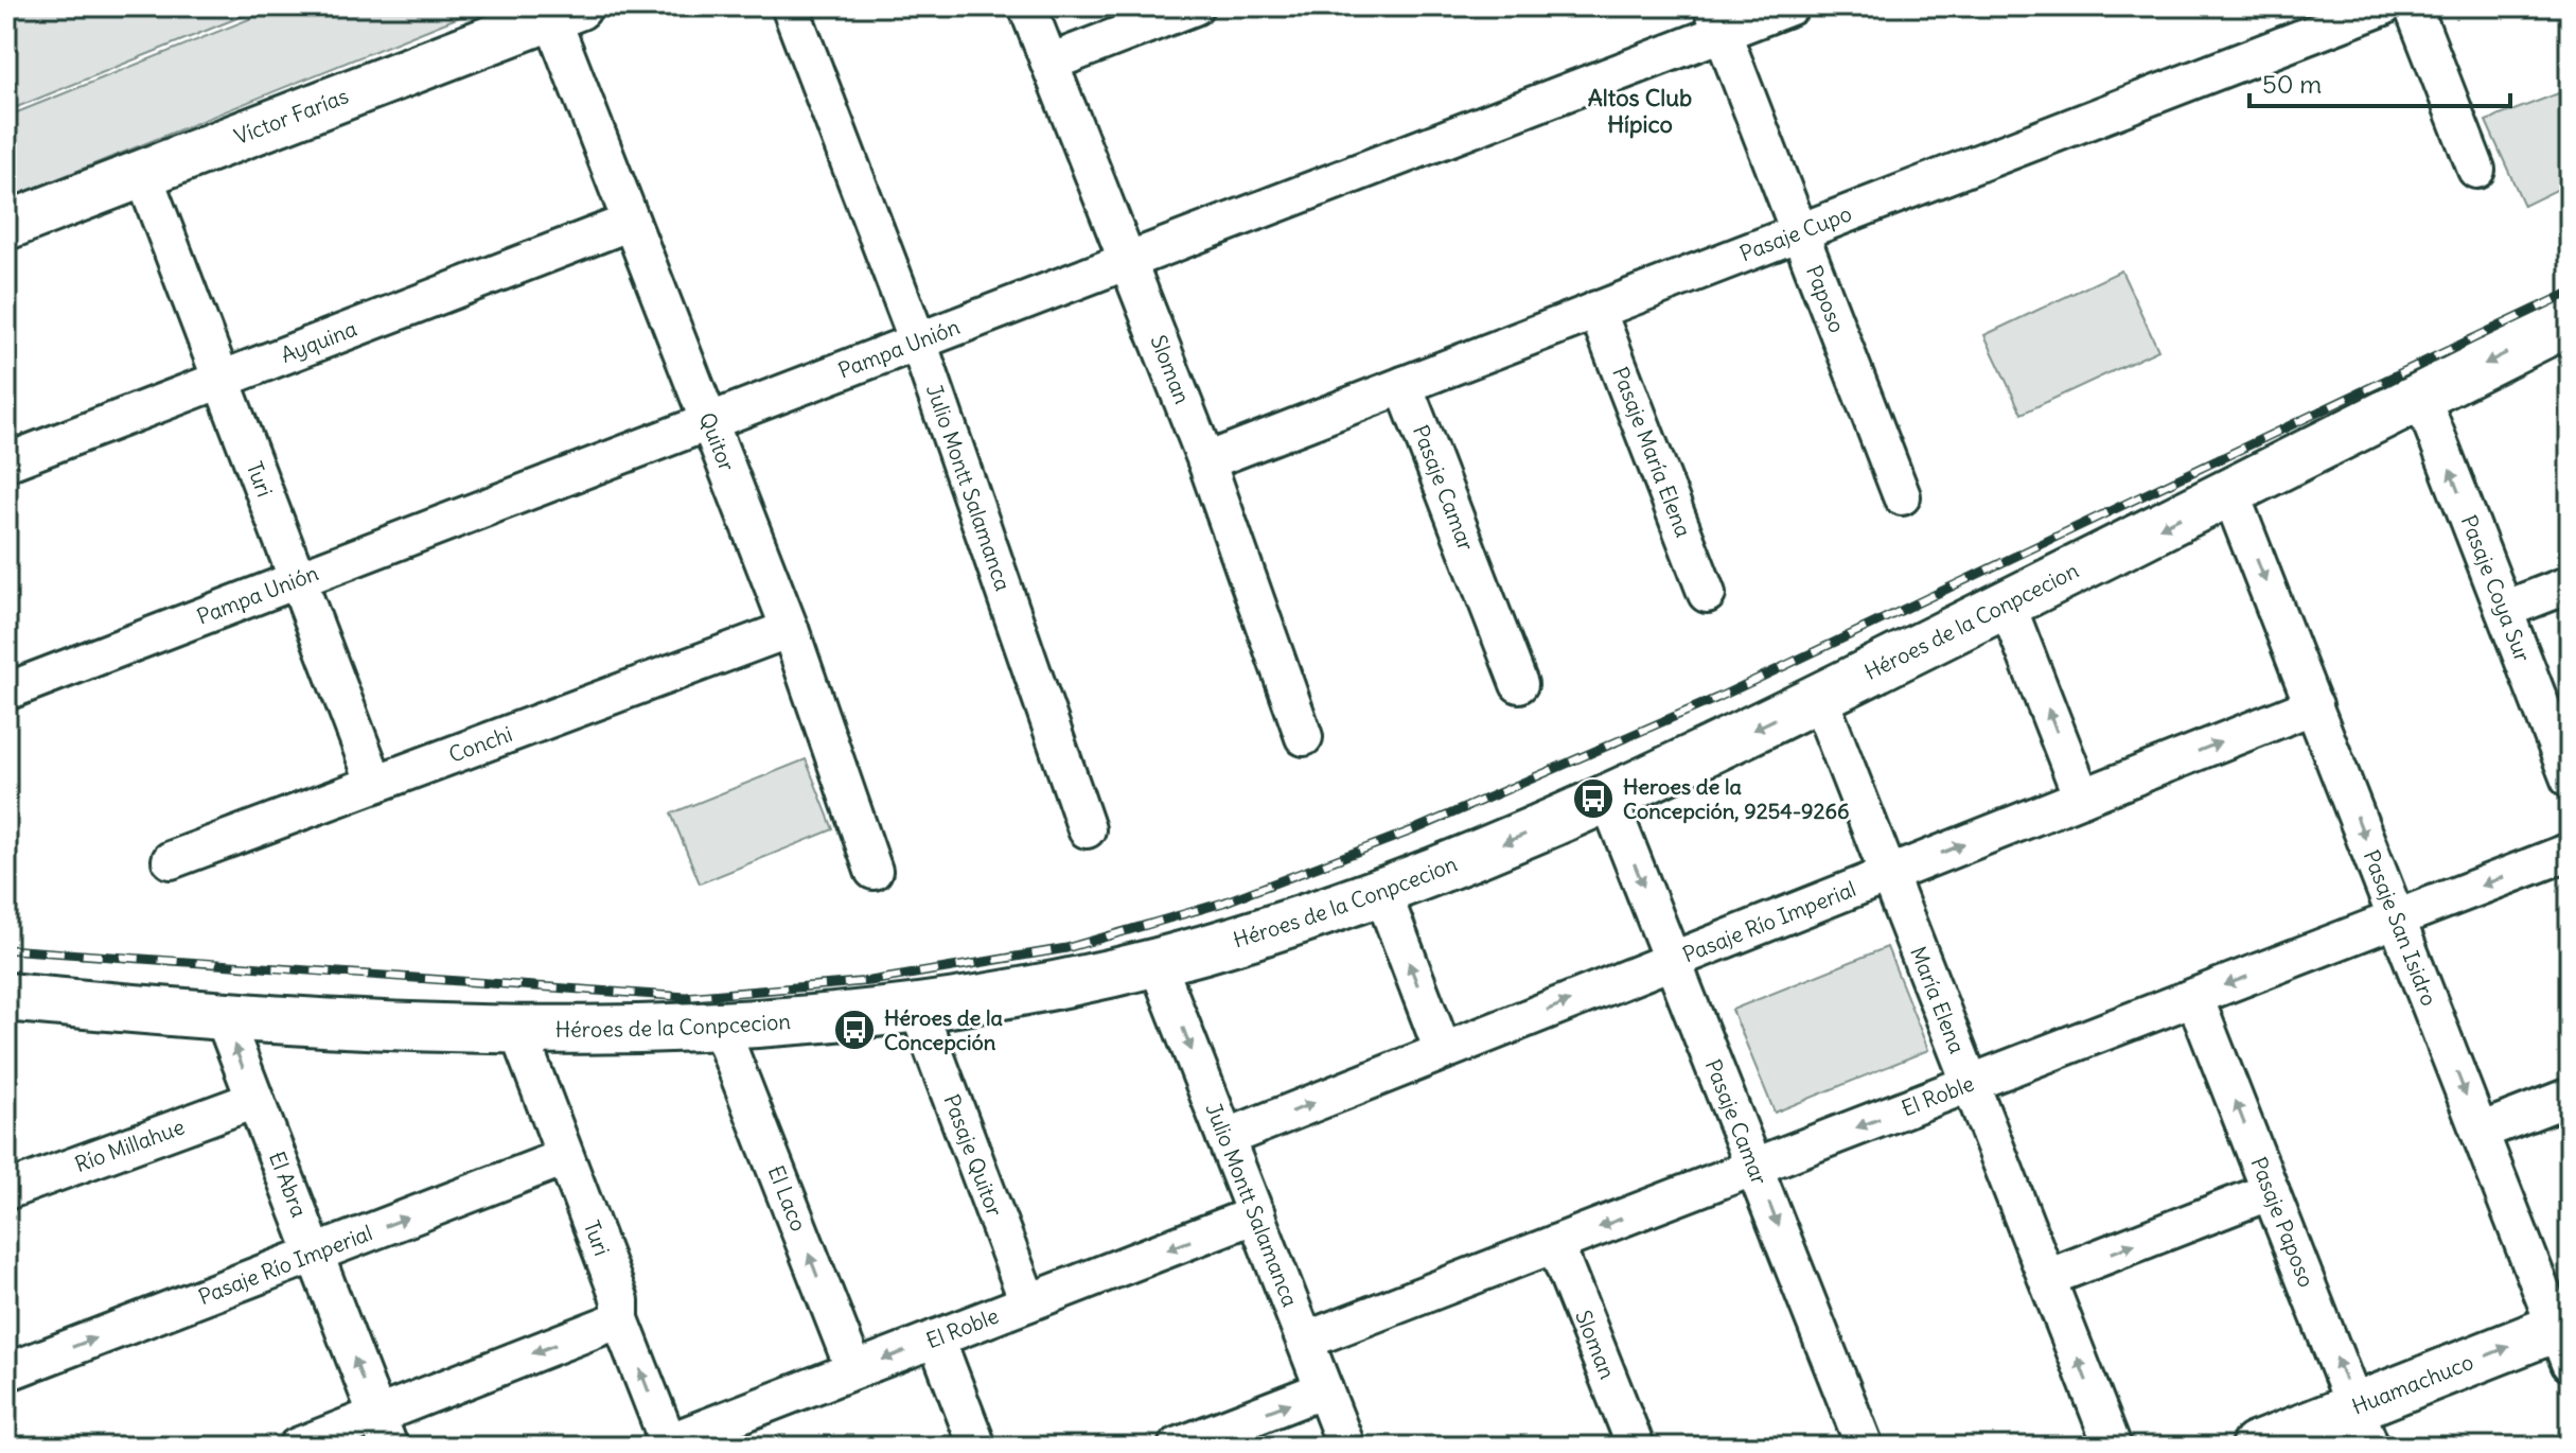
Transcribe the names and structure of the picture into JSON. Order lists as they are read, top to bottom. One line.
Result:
{"streets":{"street":["Víctor Farías","Pasaje Cupo","Paposo","Ayquina","Pampa Unión","Sloman","Quitor","Pasaje María Elena","Turi","Pasaje Camar","Julio Montt Salamanca","Pasaje Coya Sur","Héroes de la Conpcecion","Conchi","Pasaje Río Imperial","Pasaje San Isidro","María Elena","El Roble","Río Millahue","Pasaje Quitor","El Abra","El Laco","Pasaje Paposo","Huamachuco"]},"crossings":[["Víctor Farías","Quitor"],["Víctor Farías","Turi"],["Pasaje Cupo","Paposo"],["Pasaje Cupo","Sloman"],["Pasaje Cupo","Pasaje María Elena"],["Pasaje Cupo","Pasaje Camar"],["Paposo","Pampa Unión"],["Ayquina","Quitor"],["Ayquina","Turi"],["Pampa Unión","Sloman"],["Pampa Unión","Quitor"],["Pampa Unión","Turi"],["Pampa Unión","Julio Montt Salamanca"],["Sloman","El Roble"],["Quitor","Conchi"],["Turi","Héroes de la Conpcecion"],["Turi","Conchi"],["Turi","Pasaje Río Imperial"],["Turi","El Roble"],["Pasaje Camar","Héroes de la Conpcecion"],["Pasaje Camar","Pasaje Río Imperial"],["Pasaje Camar","El Roble"],["Julio Montt Salamanca","Héroes de la Conpcecion"],["Julio Montt Salamanca","Pasaje Río Imperial"],["Julio Montt Salamanca","El Roble"],["Pasaje Coya Sur","Héroes de la Conpcecion"],["Héroes de la Conpcecion","Pasaje San Isidro"],["Héroes de la Conpcecion","María Elena"],["Héroes de la Conpcecion","Pasaje Quitor"],["Héroes de la Conpcecion","El Abra"],["Héroes de la Conpcecion","El Laco"],["Pasaje Río Imperial","Pasaje San Isidro"],["Pasaje Río Imperial","María Elena"],["Pasaje Río Imperial","El Abra"],["Pasaje San Isidro","El Roble"],["Pasaje San Isidro","Huamachuco"],["María Elena","El Roble"],["El Roble","Pasaje Quitor"],["El Roble","El Laco"],["El Roble","Pasaje Paposo"],["Río Millahue","El Abra"],["Pasaje Paposo","Huamachuco"]],"one_way":["Pasaje Coya Sur","Pasaje Río Imperial","El Roble","El Abra","El Laco","Pasaje Paposo","Huamachuco"],"districts":["Altos Club Hípico"],"places":{"bus stop":["Heroes de la Concepción, 9254-9266","Héroes de la Concepción"]},"scale_bar":"50 m"}
